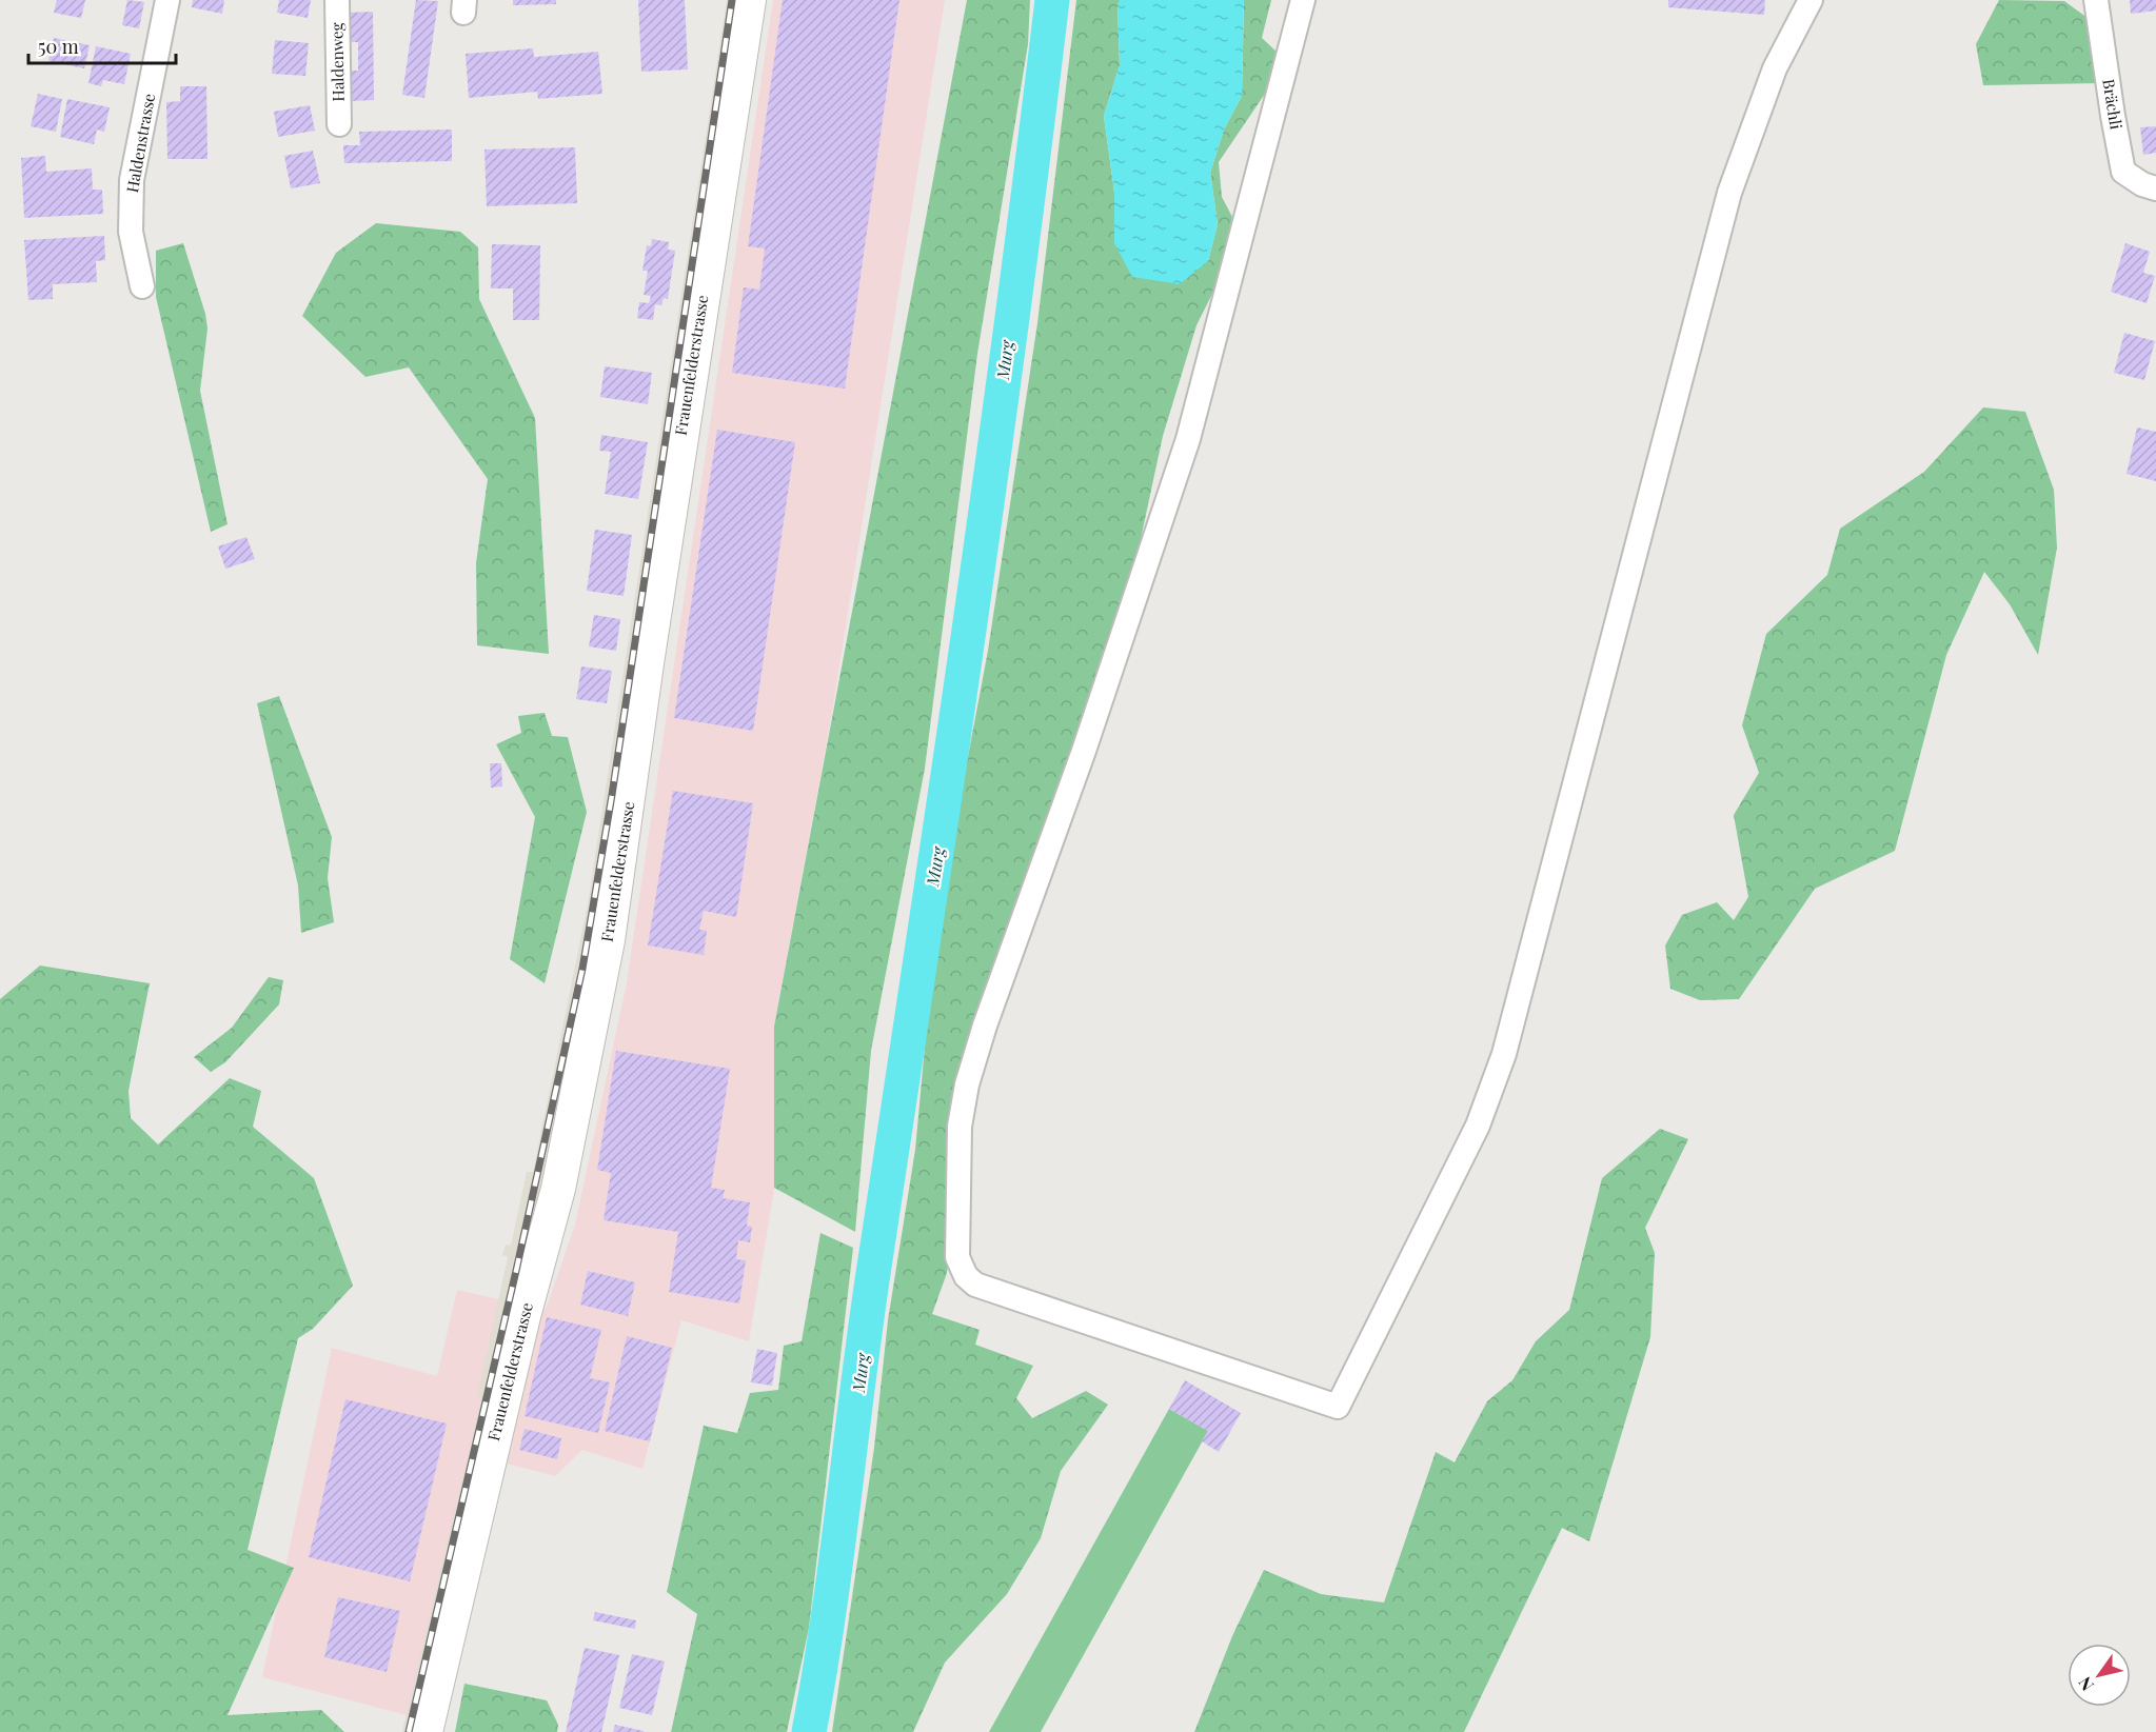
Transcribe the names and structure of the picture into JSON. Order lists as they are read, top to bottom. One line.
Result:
{"streets":{"main road":["Frauenfelderstrasse"],"street":["Haldenweg","Brächli","Haldenstrasse"]},"water":["Murg"],"scale_bar":"50 m","north":"bottom left"}
